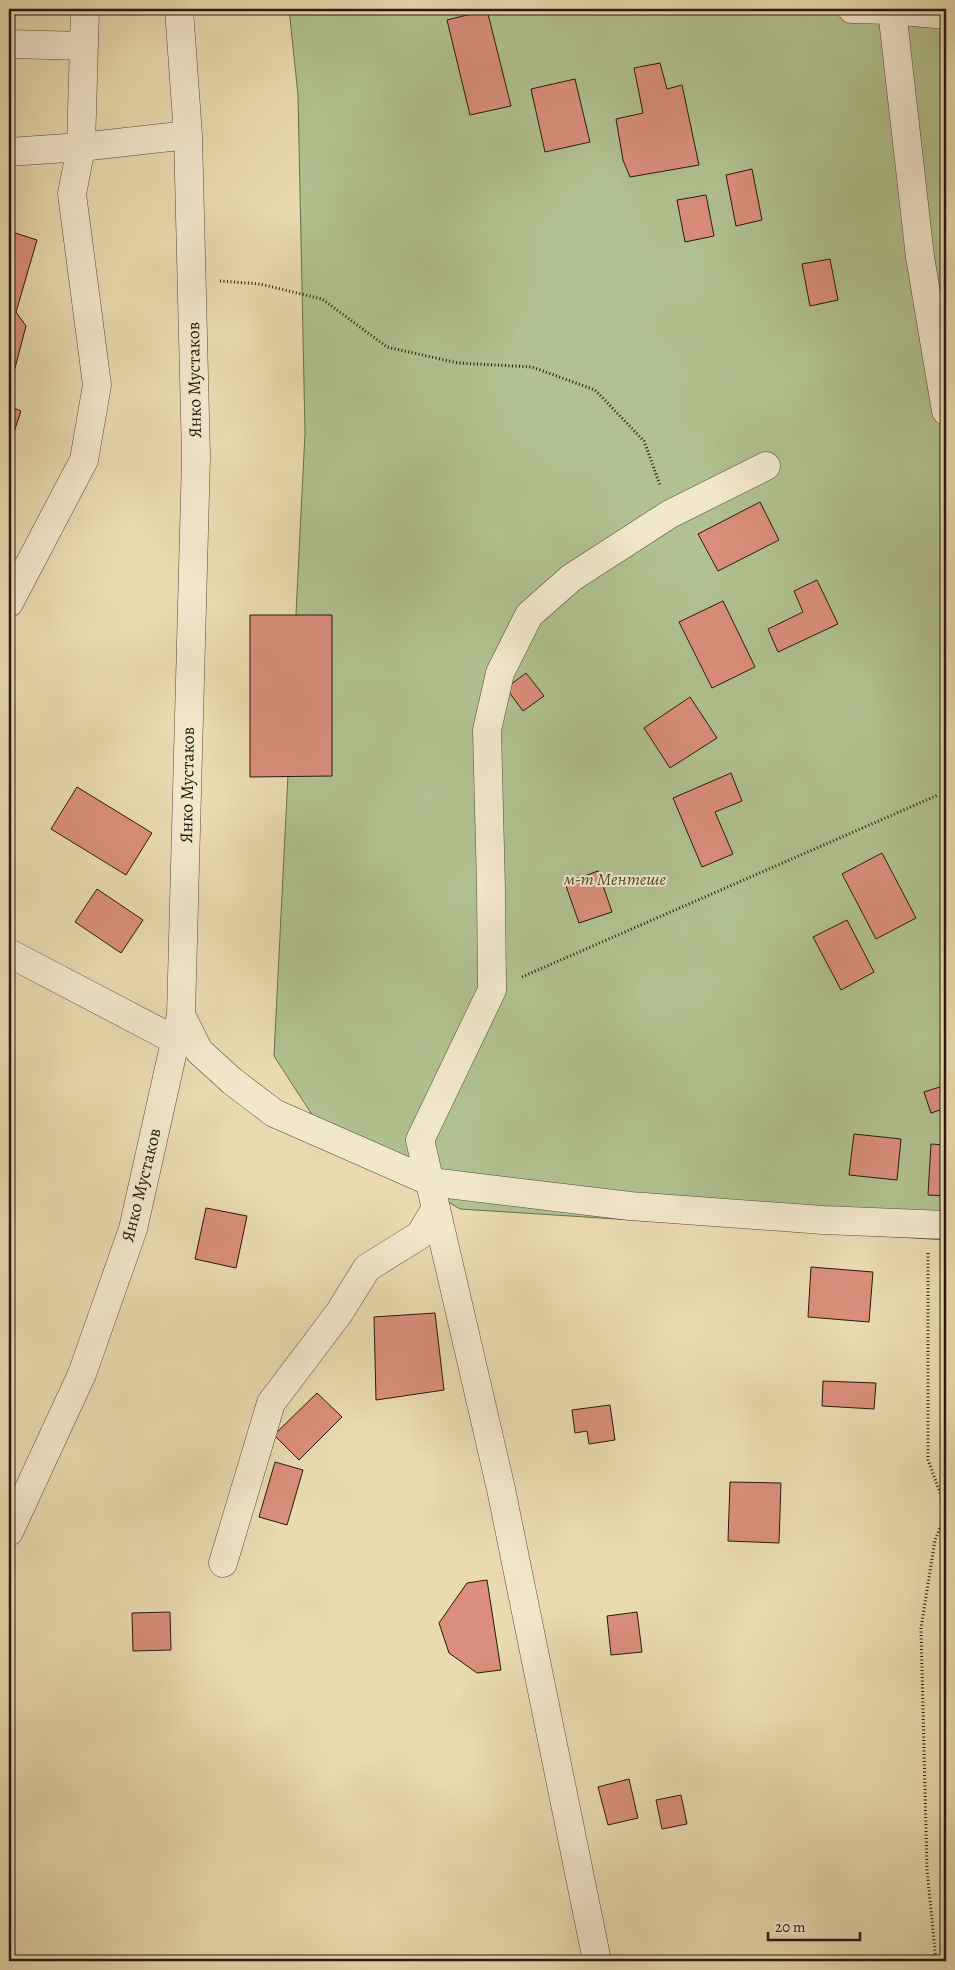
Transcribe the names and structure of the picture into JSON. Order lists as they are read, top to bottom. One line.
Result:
{"streets":{"street":["Янко Мустаков"]},"parks":["м-т Ментeше"],"scale_bar":"20 m"}
